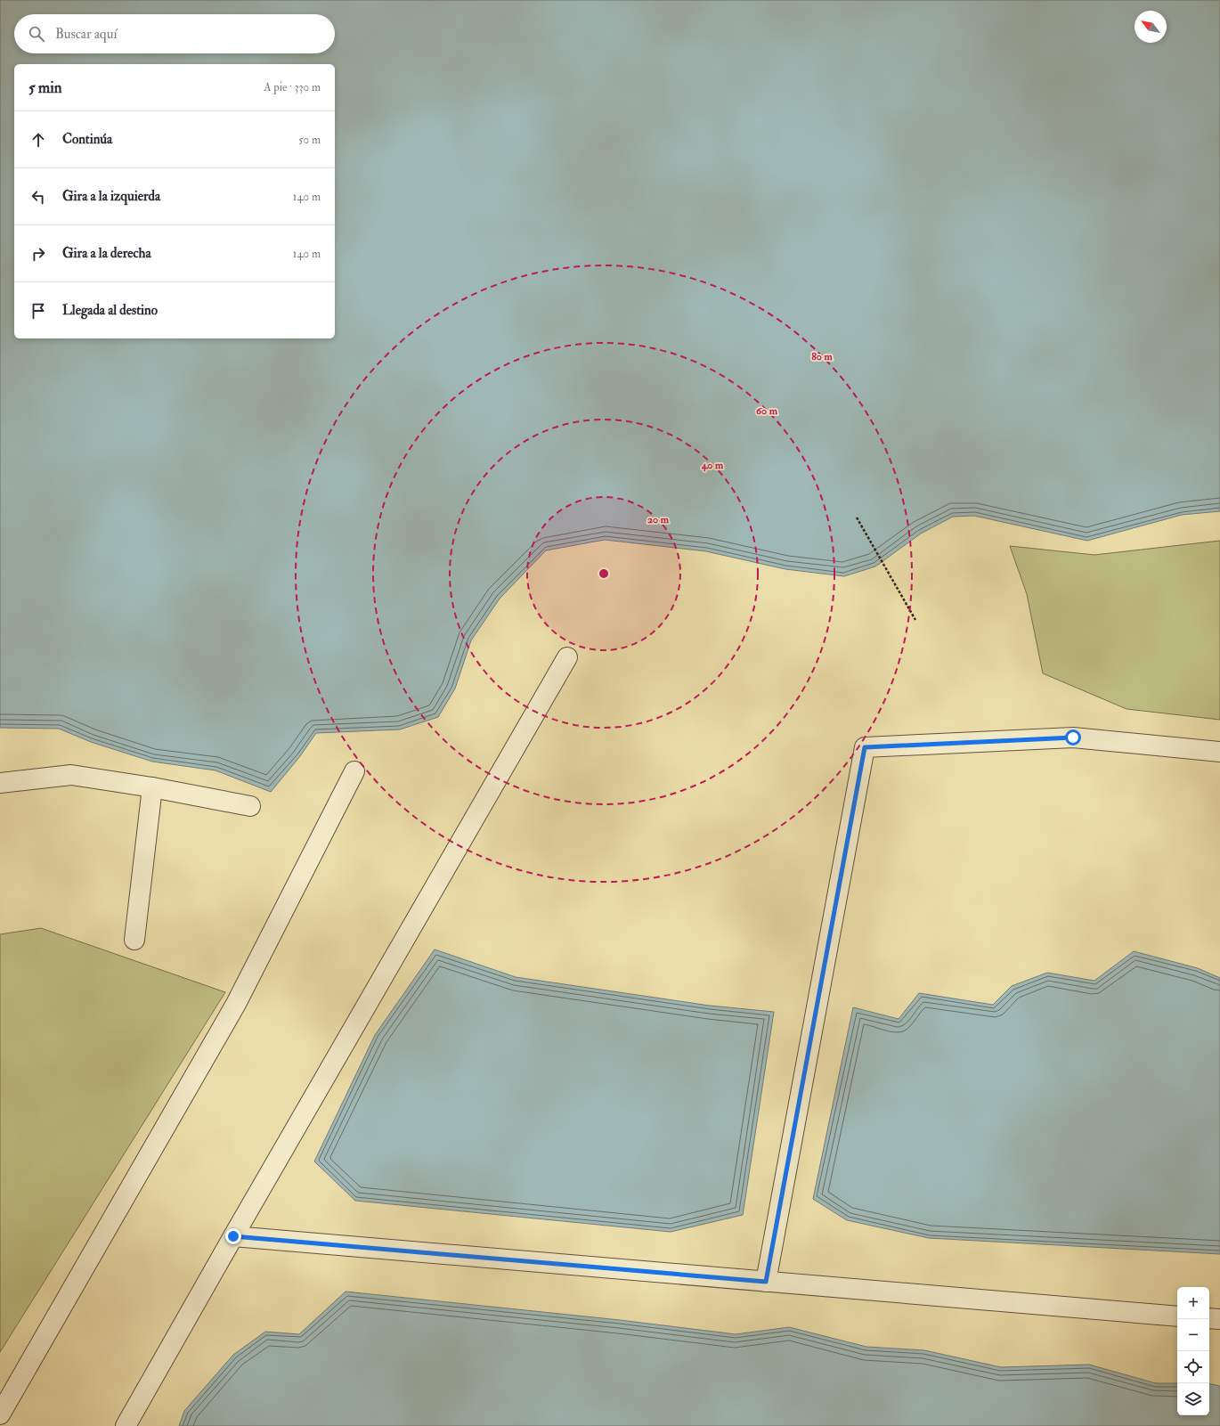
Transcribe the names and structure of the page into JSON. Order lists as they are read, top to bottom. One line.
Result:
{"north":"top left","page":{"search":"Buscar aquí","heading":["5 min","A pie · 330 m"],"list":[["Continúa","50 m"],["Gira a la izquierda","140 m"],["Gira a la derecha","140 m"],"Llegada al destino"],"map_buttons":["+","−"]},"rings":["80 m","60 m","40 m","20 m"]}
